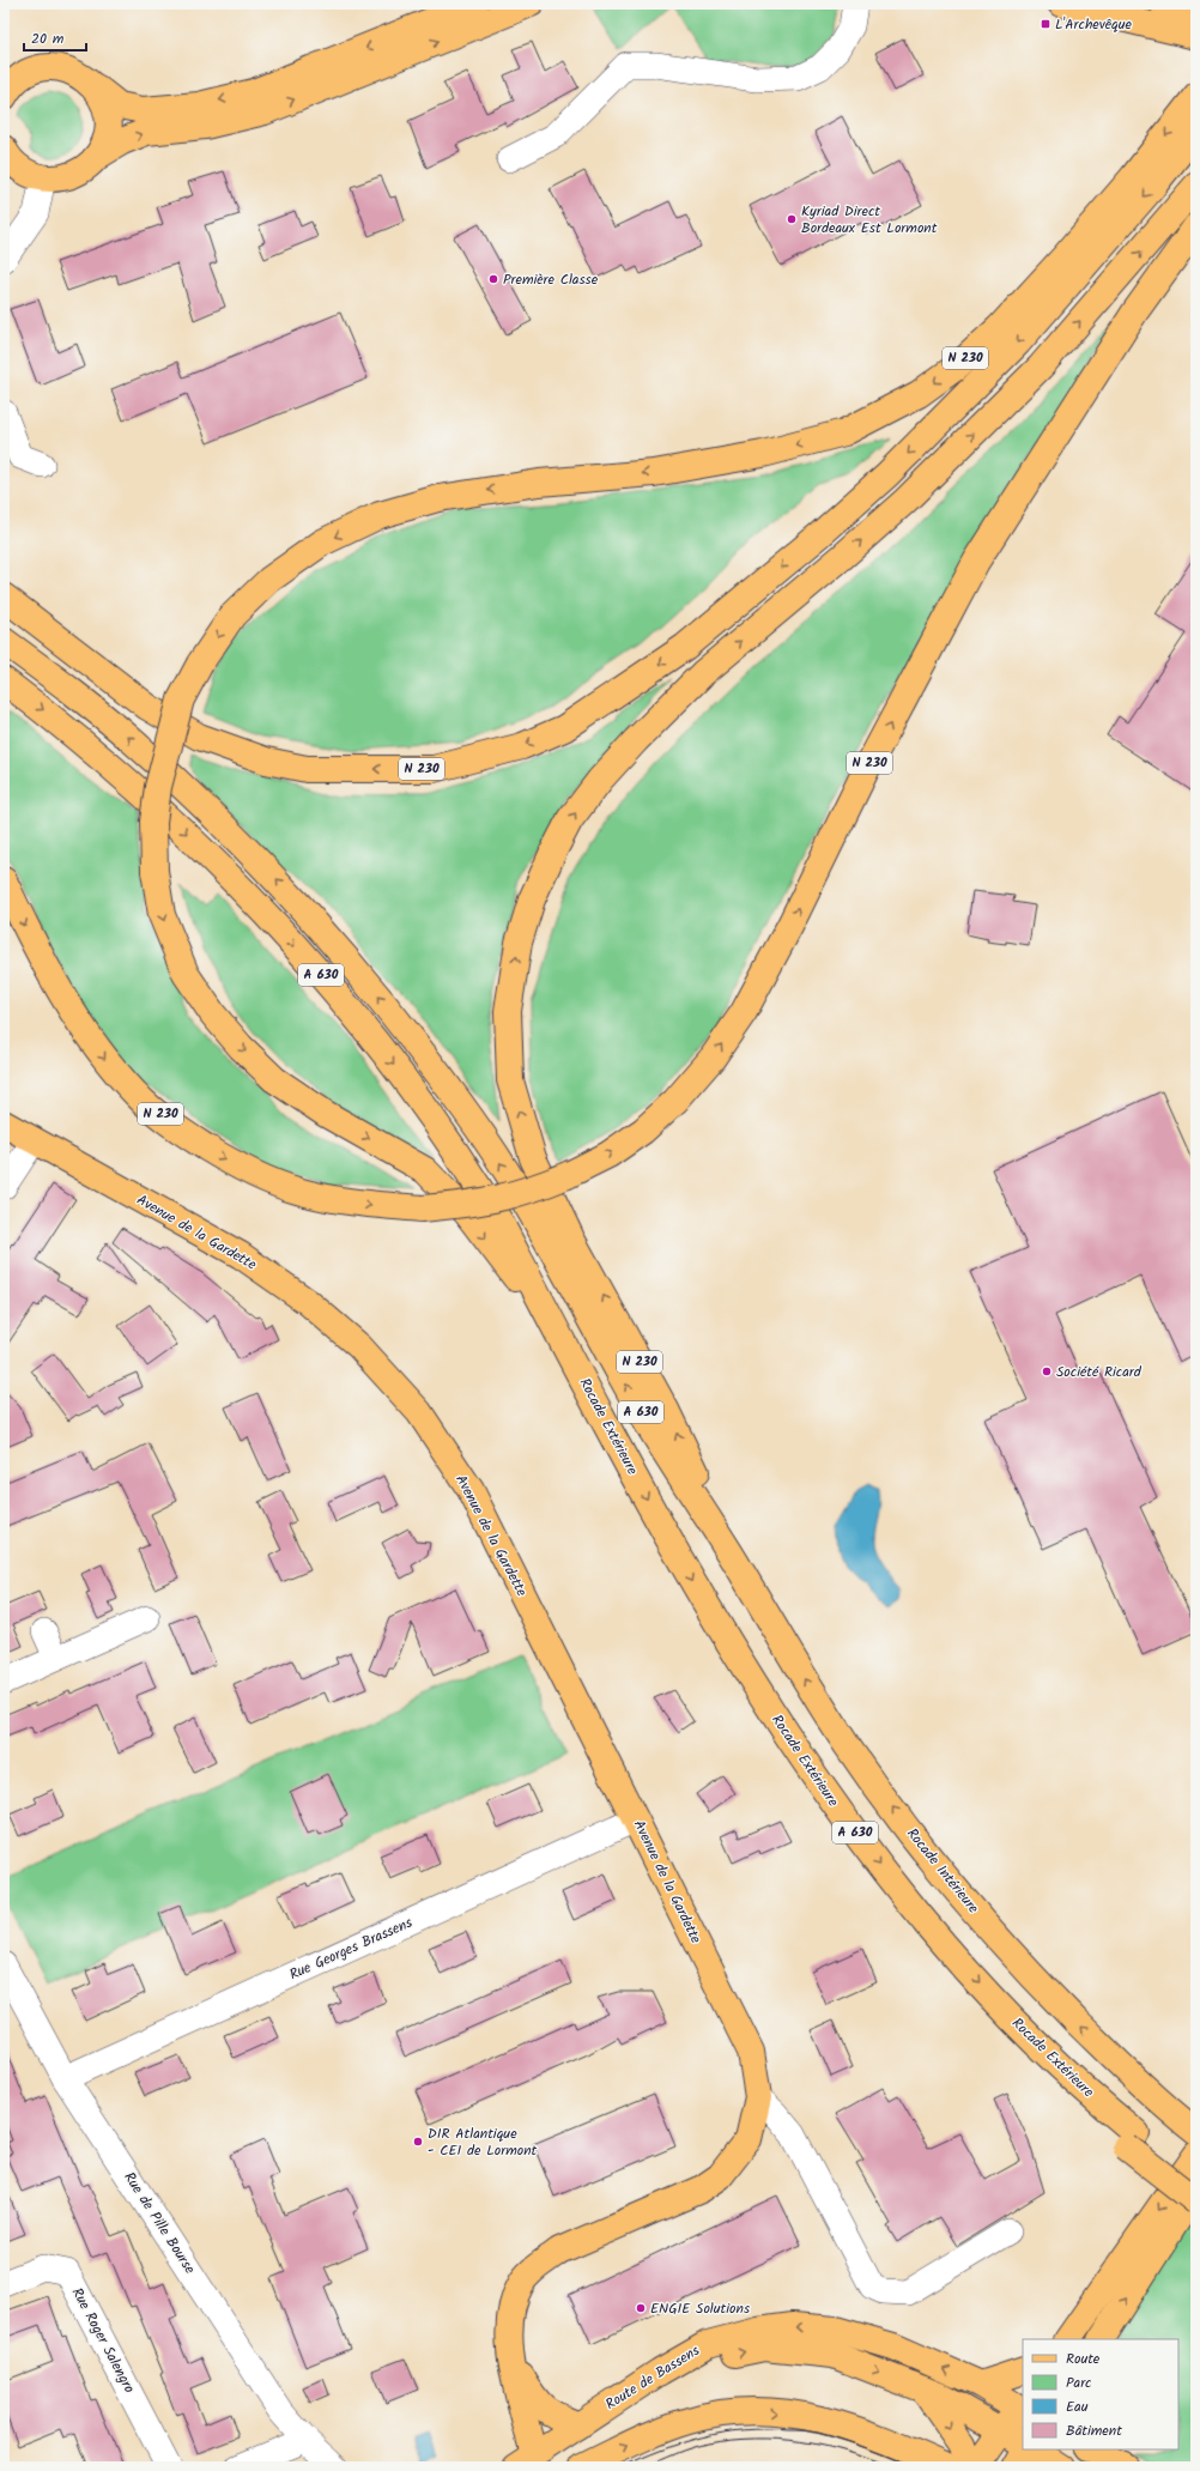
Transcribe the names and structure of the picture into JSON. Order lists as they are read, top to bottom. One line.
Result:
{"streets":{"main road":["N 230","A 630","Avenue de la Gardette","Rocade Extérieure","Rocade Intérieure","Route de Bassens"],"street":["Rue Georges Brassens","Rue de Pille Bourse","Rue Roger Salengro"]},"crossings":[["N 230","A 630"],["N 230","Rocade Extérieure"],["N 230","Rocade Intérieure"],["A 630","Rocade Extérieure"],["A 630","Rocade Intérieure"],["Avenue de la Gardette","Rue Georges Brassens"],["Avenue de la Gardette","Route de Bassens"],["Rue Georges Brassens","Rue de Pille Bourse"]],"one_way":["Rocade Extérieure","Rocade Intérieure"],"places":{"transit":["L'Archevêque"],"other":["Kyriad Direct Bordeaux Est Lormont","Première Classe","Société Ricard","DIR Atlantique - CEI de Lormont","ENGIE Solutions"]},"legend":["Route","Parc","Eau","Bâtiment"],"scale_bar":"20 m"}
